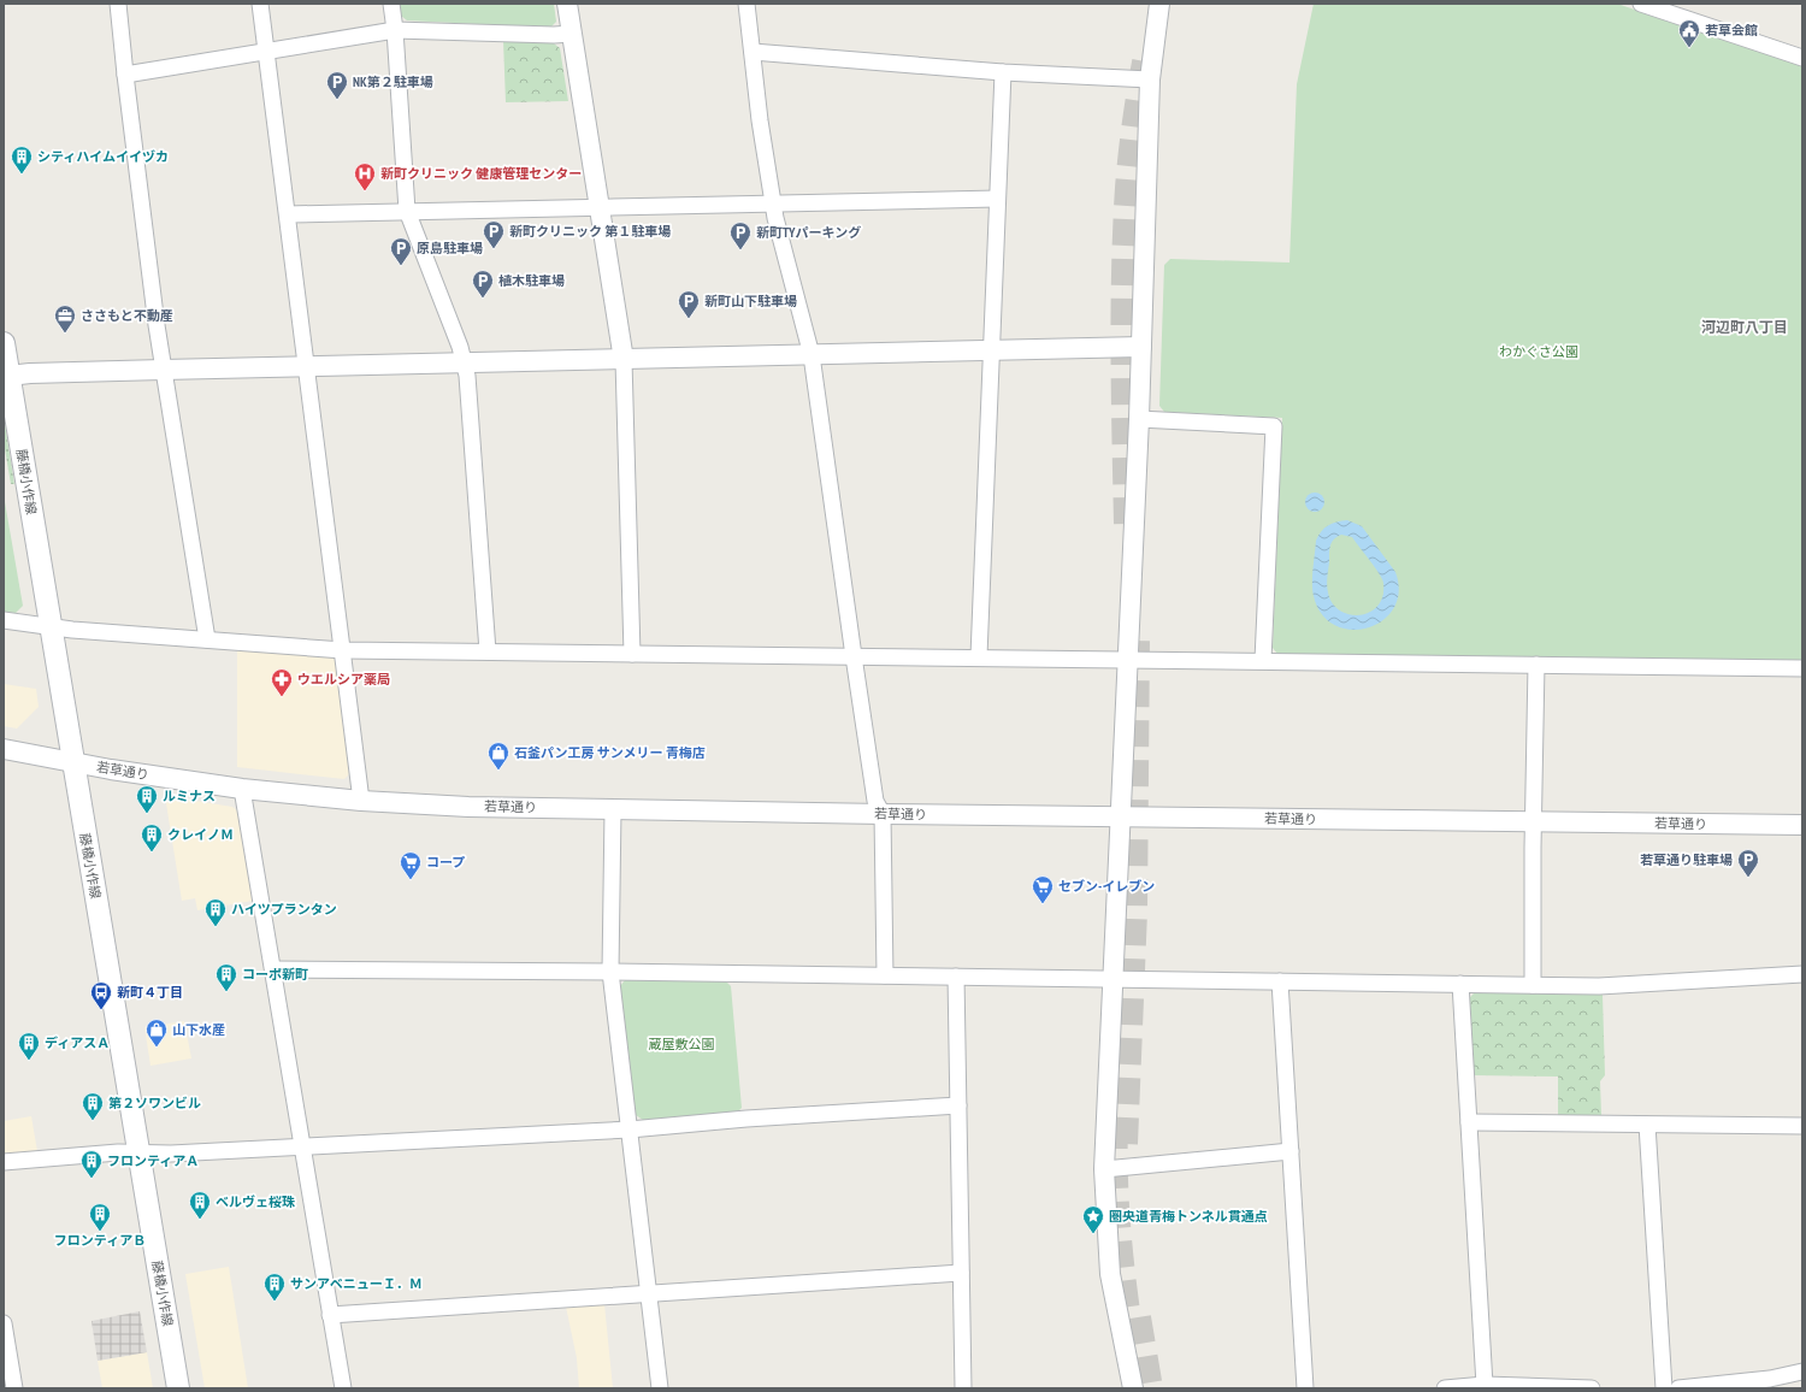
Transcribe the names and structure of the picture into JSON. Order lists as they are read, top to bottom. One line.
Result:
{"streets":{"main road":["藤橋小作線"],"street":["若草通り"]},"crossings":[["藤橋小作線","若草通り"]],"districts":["河辺町八丁目"],"parks":["わかぐさ公園","蔵屋敷公園"],"places":{"public building":["若草会館"],"parking":["NK第２駐車場","新町クリニック 第１駐車場","新町TYパーキング","原島駐車場","植木駐車場","新町山下駐車場","若草通り駐車場"],"building":["シティハイムイイヅカ","ルミナス","クレイノＭ","ハイツプランタン","コーポ新町","ディアスＡ","第２ソワンビル","フロンティアＡ","ベルヴェ桜珠","フロンティアＢ","サンアベニューＩ．Ｍ"],"hospital":["新町クリニック 健康管理センター"],"office":["ささもと不動産"],"pharmacy":["ウエルシア薬局"],"shop":["石釜パン工房 サンメリー 青梅店","山下水産"],"supermarket":["コープ","セブン-イレブン"],"bus stop":["新町４丁目"],"place":["圏央道青梅トンネル貫通点"]}}
